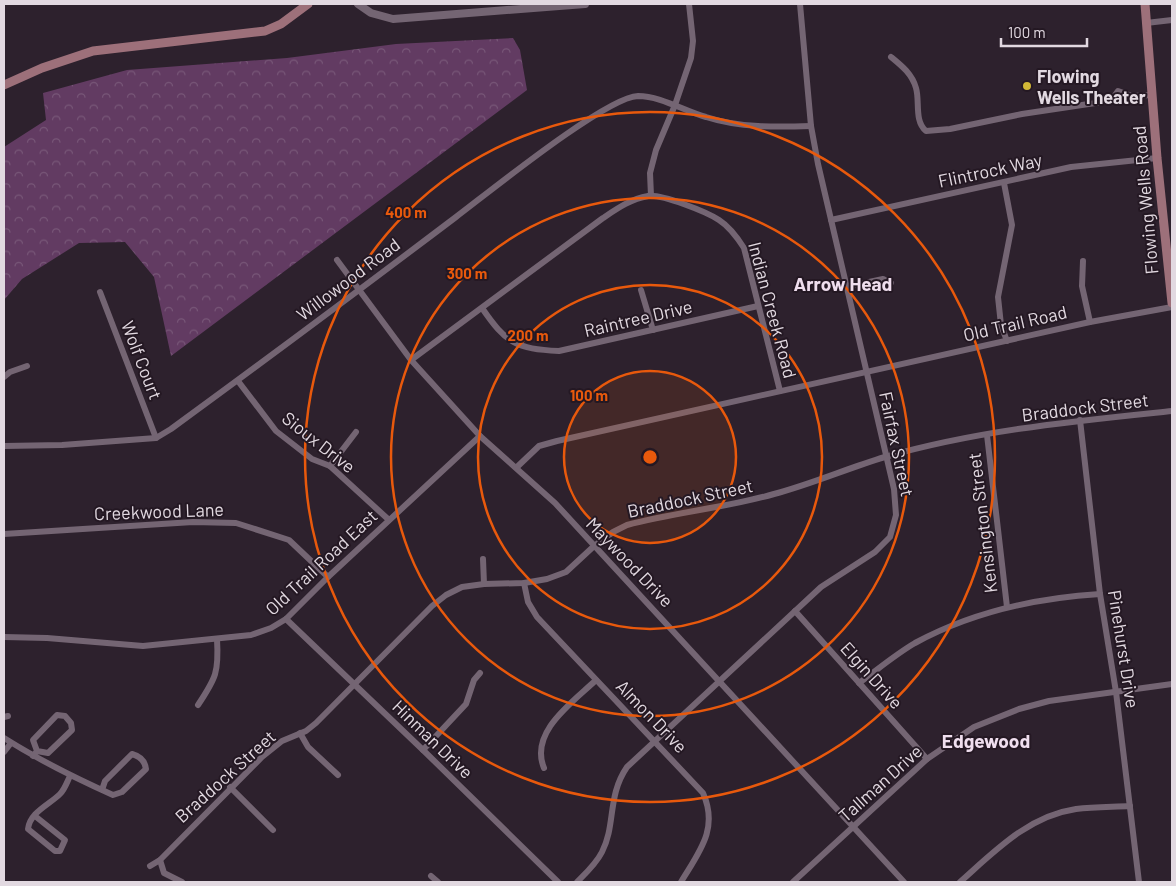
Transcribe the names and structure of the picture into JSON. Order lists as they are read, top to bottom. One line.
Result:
{"streets":{"main road":["Flowing Wells Road"],"street":["Flintrock Way","Willowood Road","Indian Creek Road","Raintree Drive","Old Trail Road","Wolf Court","Braddock Street","Sioux Drive","Fairfax Street","Creekwood Lane","Kensington Street","Old Trail Road East","Maywood Drive","Pinehurst Drive","Elgin Drive","Almon Drive","Hinman Drive","Tallman Drive"]},"crossings":[["Flintrock Way","Flowing Wells Road"],["Flintrock Way","Fairfax Street"],["Willowood Road","Wolf Court"],["Willowood Road","Sioux Drive"],["Willowood Road","Fairfax Street"],["Willowood Road","Maywood Drive"],["Indian Creek Road","Raintree Drive"],["Indian Creek Road","Old Trail Road"],["Indian Creek Road","Maywood Drive"],["Old Trail Road","Fairfax Street"],["Old Trail Road","Maywood Drive"],["Braddock Street","Fairfax Street"],["Braddock Street","Kensington Street"],["Braddock Street","Maywood Drive"],["Braddock Street","Pinehurst Drive"],["Braddock Street","Almon Drive"],["Braddock Street","Hinman Drive"],["Sioux Drive","Old Trail Road East"],["Fairfax Street","Maywood Drive"],["Fairfax Street","Elgin Drive"],["Fairfax Street","Almon Drive"],["Creekwood Lane","Old Trail Road East"],["Old Trail Road East","Maywood Drive"],["Old Trail Road East","Hinman Drive"],["Maywood Drive","Tallman Drive"],["Pinehurst Drive","Tallman Drive"],["Elgin Drive","Tallman Drive"]],"districts":["Arrow Head","Edgewood"],"places":["Flowing Wells Theater"],"scale_bar":"100 m","rings":["400 m","300 m","200 m","100 m"]}
